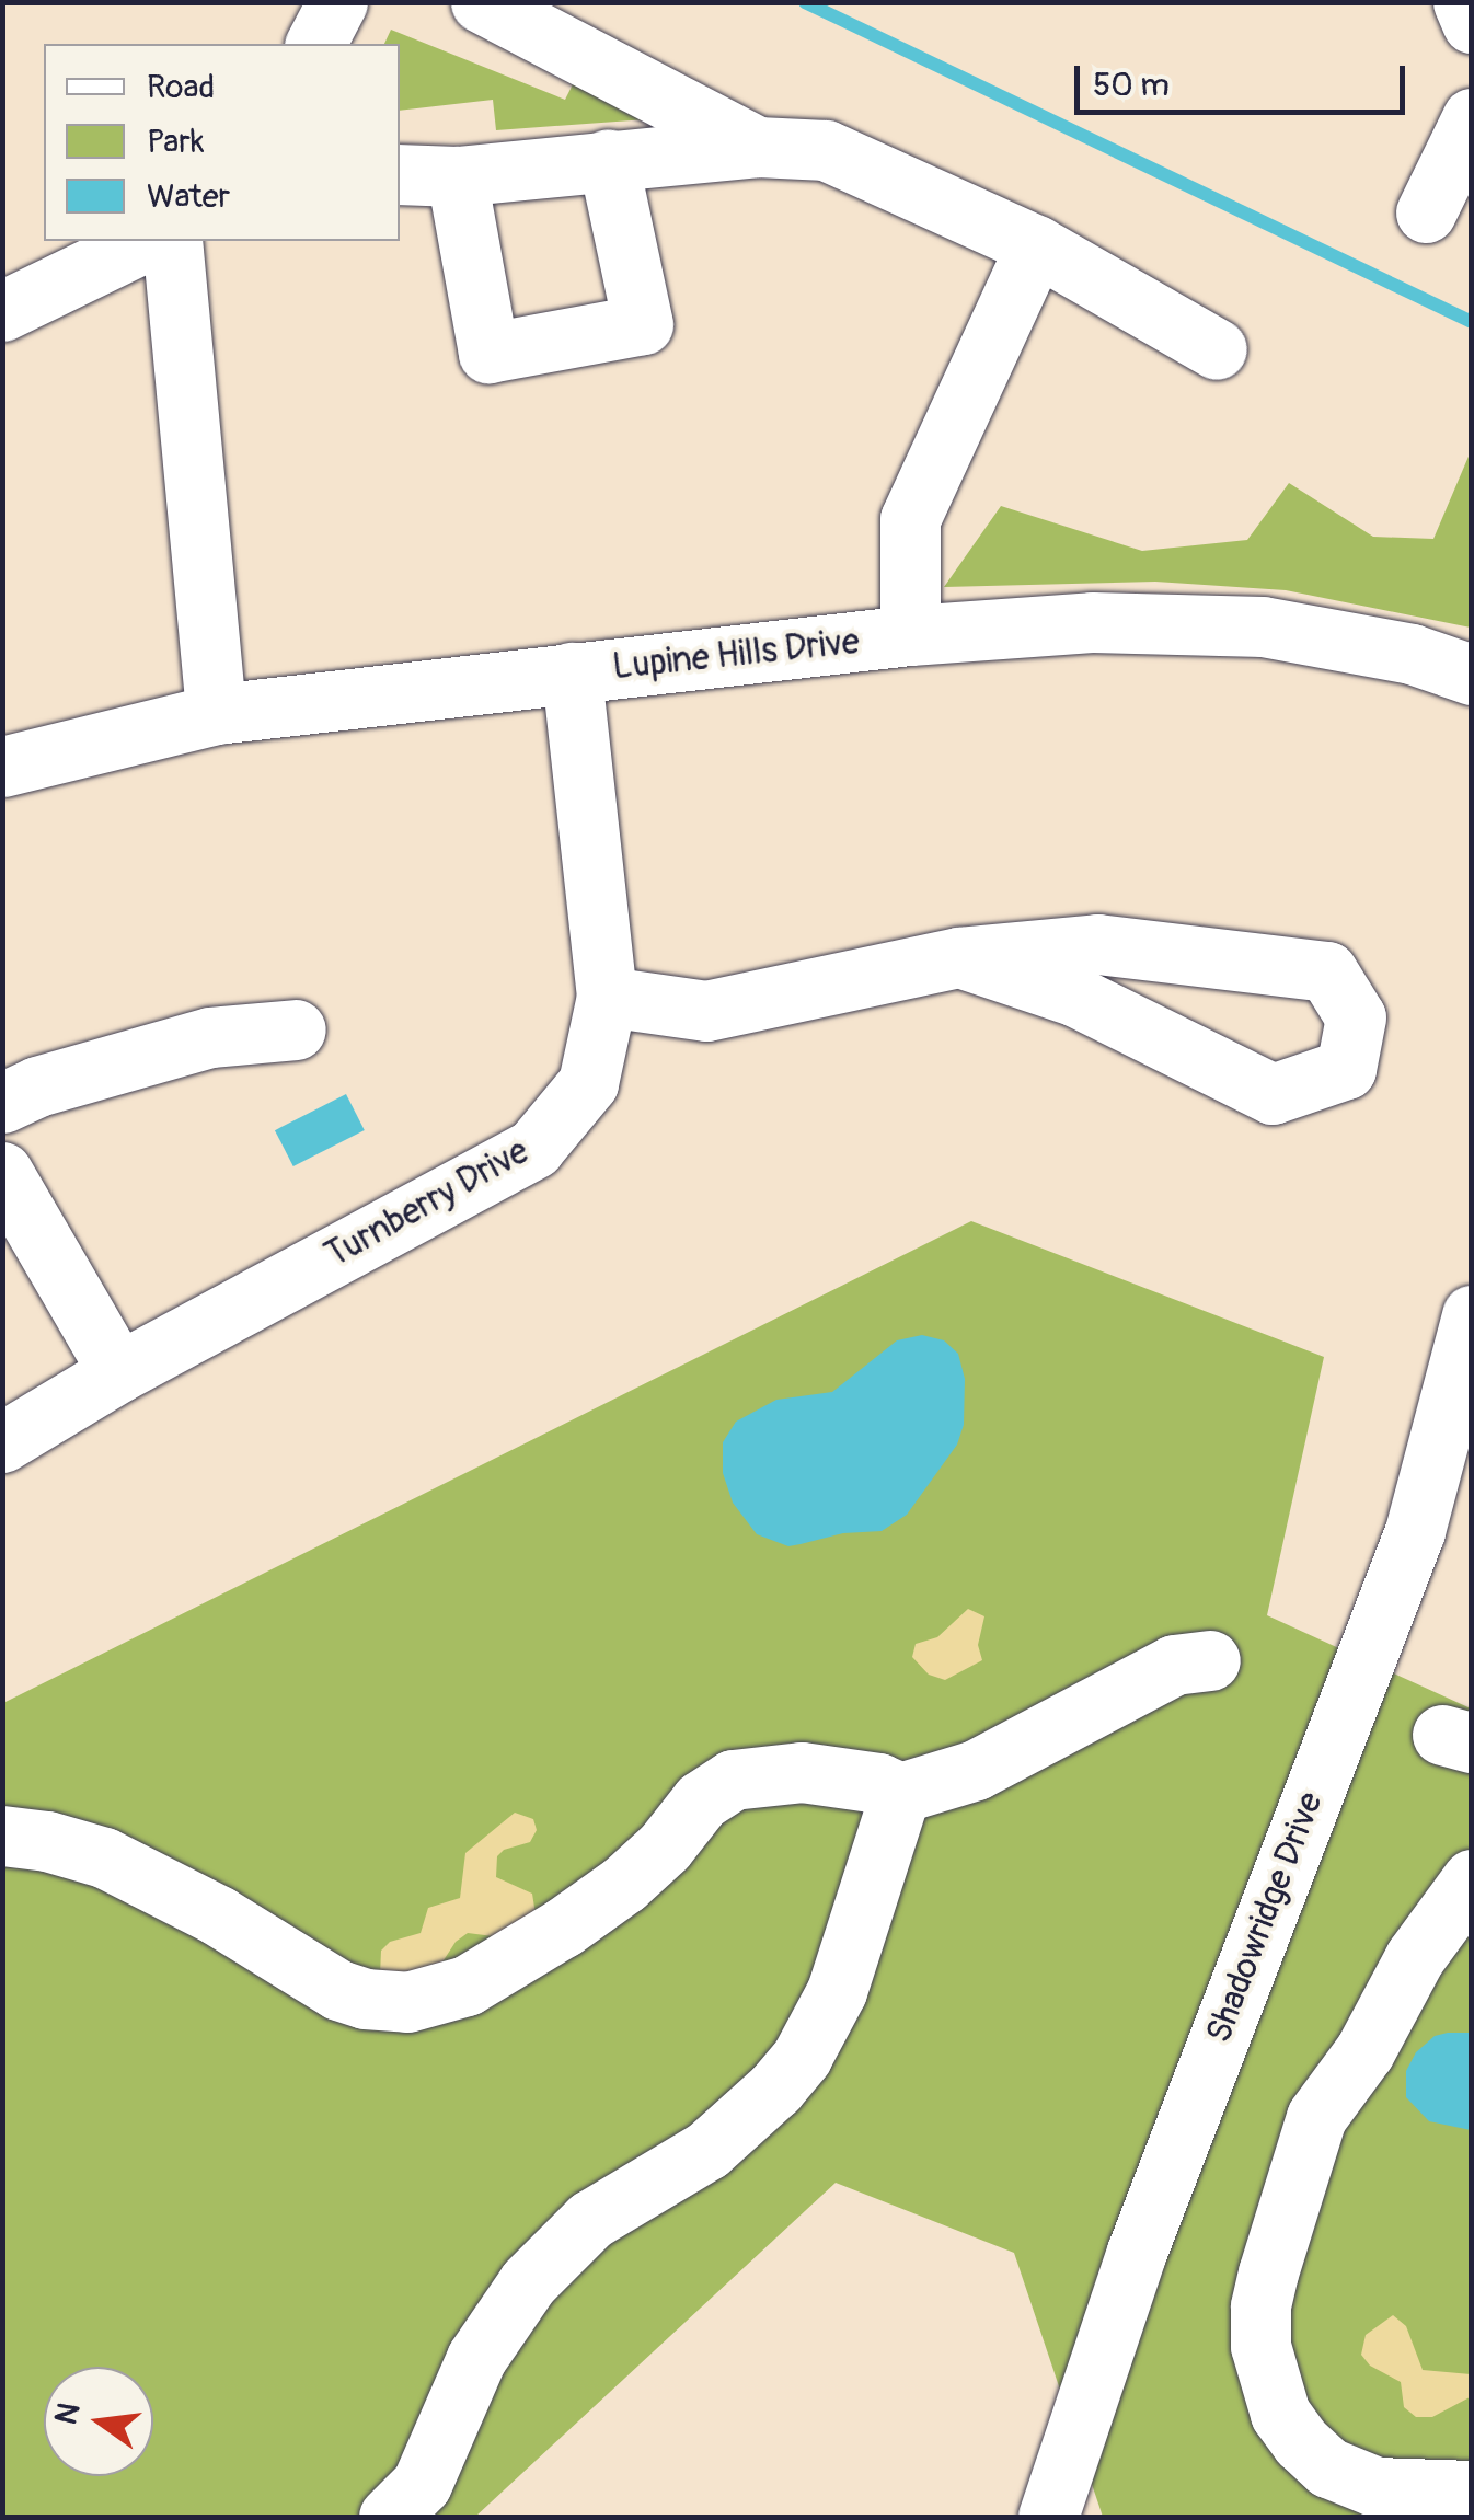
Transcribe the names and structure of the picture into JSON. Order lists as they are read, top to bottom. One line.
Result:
{"streets":{"street":["Lupine Hills Drive","Turnberry Drive","Shadowridge Drive"]},"crossings":[["Lupine Hills Drive","Turnberry Drive"]],"legend":["Road","Park","Water"],"scale_bar":"50 m","north":"left"}
